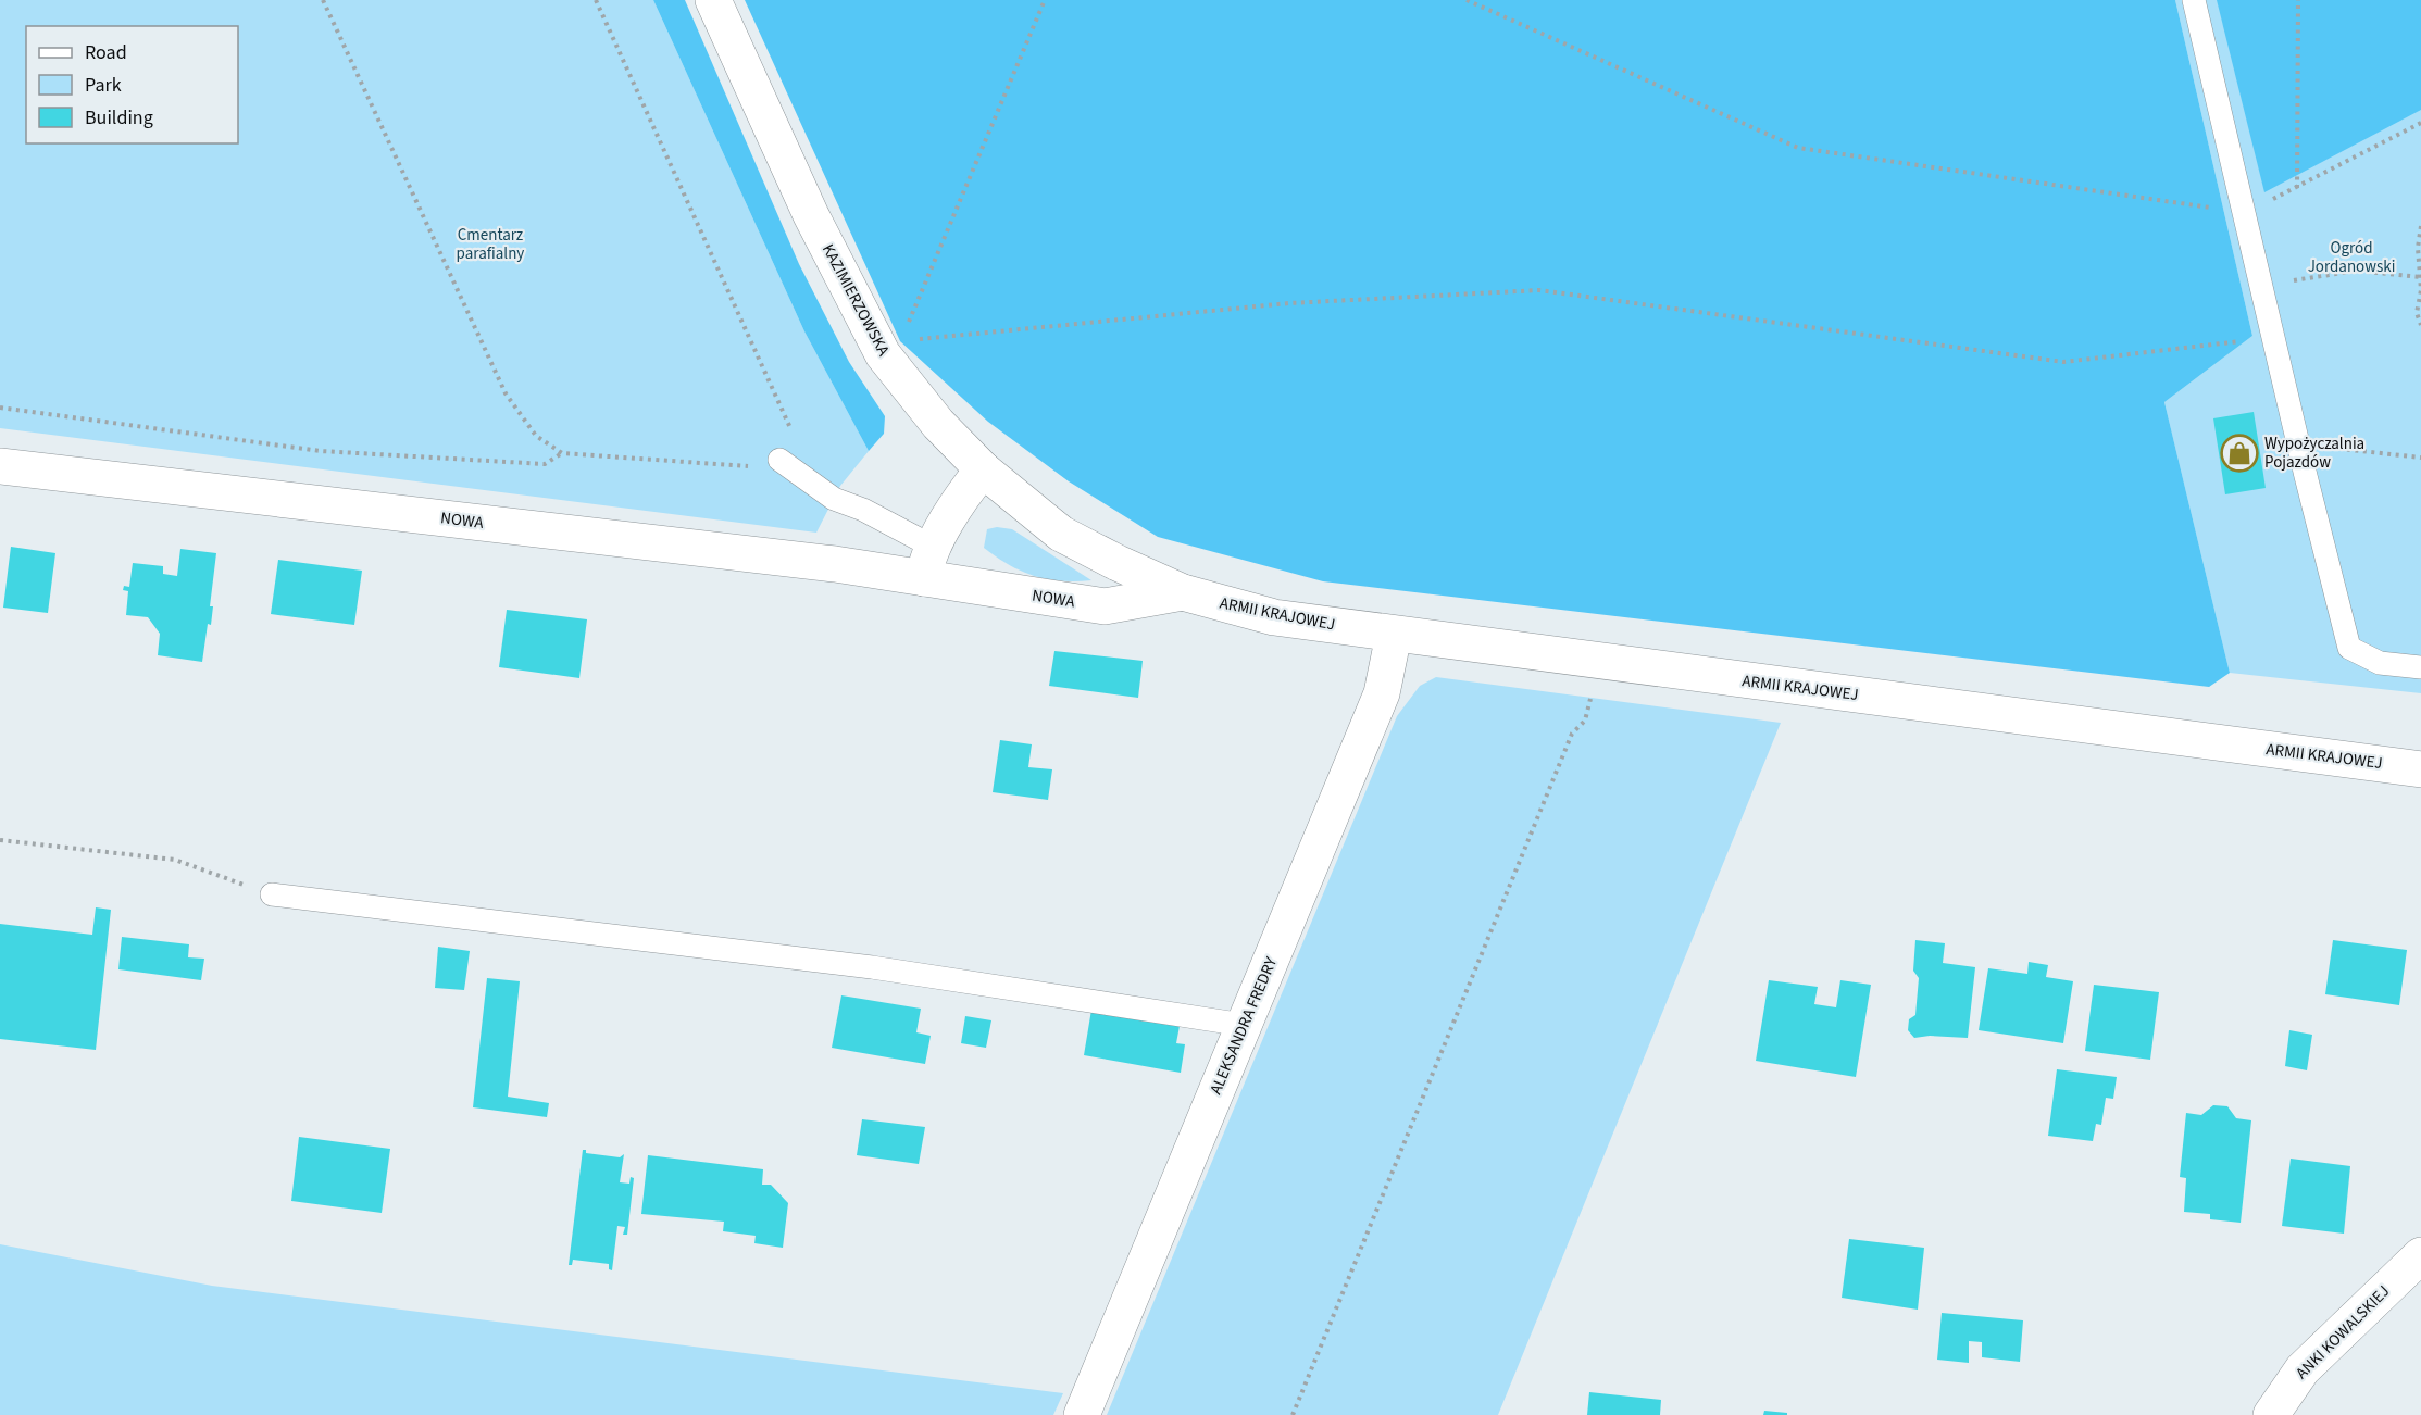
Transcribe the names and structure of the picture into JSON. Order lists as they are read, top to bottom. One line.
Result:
{"streets":{"street":["KAZIMIERZOWSKA","NOWA","ARMII KRAJOWEJ","ALEKSANDRA FREDRY","ANKI KOWALSKIEJ"]},"crossings":[["KAZIMIERZOWSKA","NOWA"],["KAZIMIERZOWSKA","ARMII KRAJOWEJ"],["NOWA","ARMII KRAJOWEJ"],["ARMII KRAJOWEJ","ALEKSANDRA FREDRY"]],"parks":["Cmentarz parafialny","Ogród Jordanowski"],"places":{"shop":["Wypożyczalnia Pojazdów"]},"legend":["Road","Park","Building"]}
